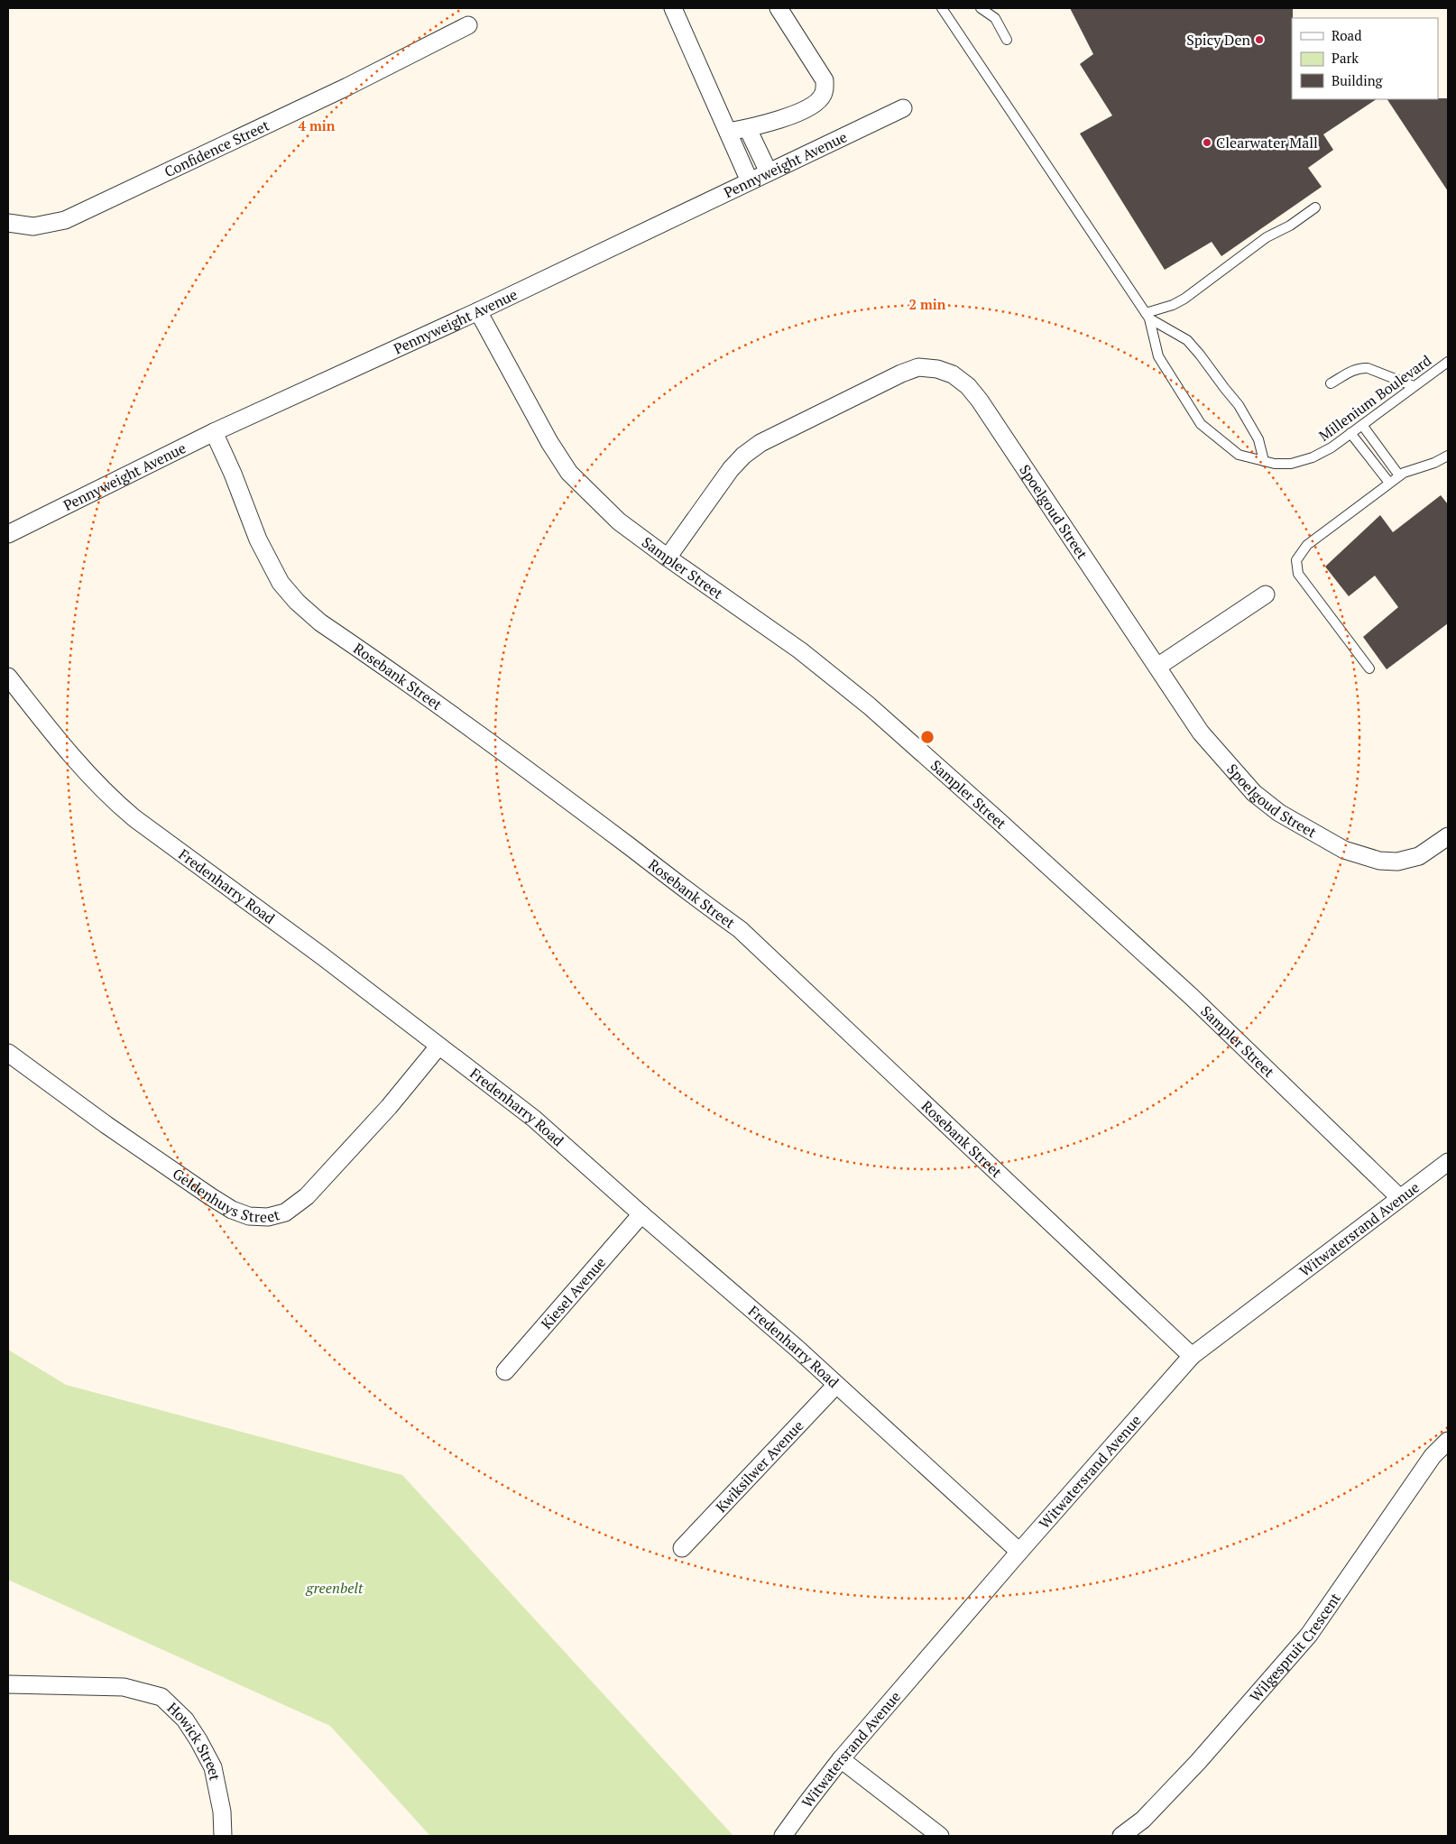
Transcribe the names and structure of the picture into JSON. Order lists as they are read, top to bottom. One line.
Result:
{"streets":{"street":["Confidence Street","Pennyweight Avenue","Spoelgoud Street","Sampler Street","Rosebank Street","Fredenharry Road","Geldenhuys Street","Witwatersrand Avenue","Kiesel Avenue","Kwiksilwer Avenue","Wilgespruit Crescent","Howick Street"],"lane":["Millenium Boulevard"]},"crossings":[["Pennyweight Avenue","Sampler Street"],["Pennyweight Avenue","Rosebank Street"],["Spoelgoud Street","Sampler Street"],["Sampler Street","Witwatersrand Avenue"],["Rosebank Street","Witwatersrand Avenue"],["Fredenharry Road","Geldenhuys Street"],["Fredenharry Road","Witwatersrand Avenue"],["Fredenharry Road","Kiesel Avenue"],["Fredenharry Road","Kwiksilwer Avenue"]],"parks":["greenbelt"],"places":["Spicy Den","Clearwater Mall"],"legend":["Road","Park","Building"],"rings":["4 min","2 min"]}
